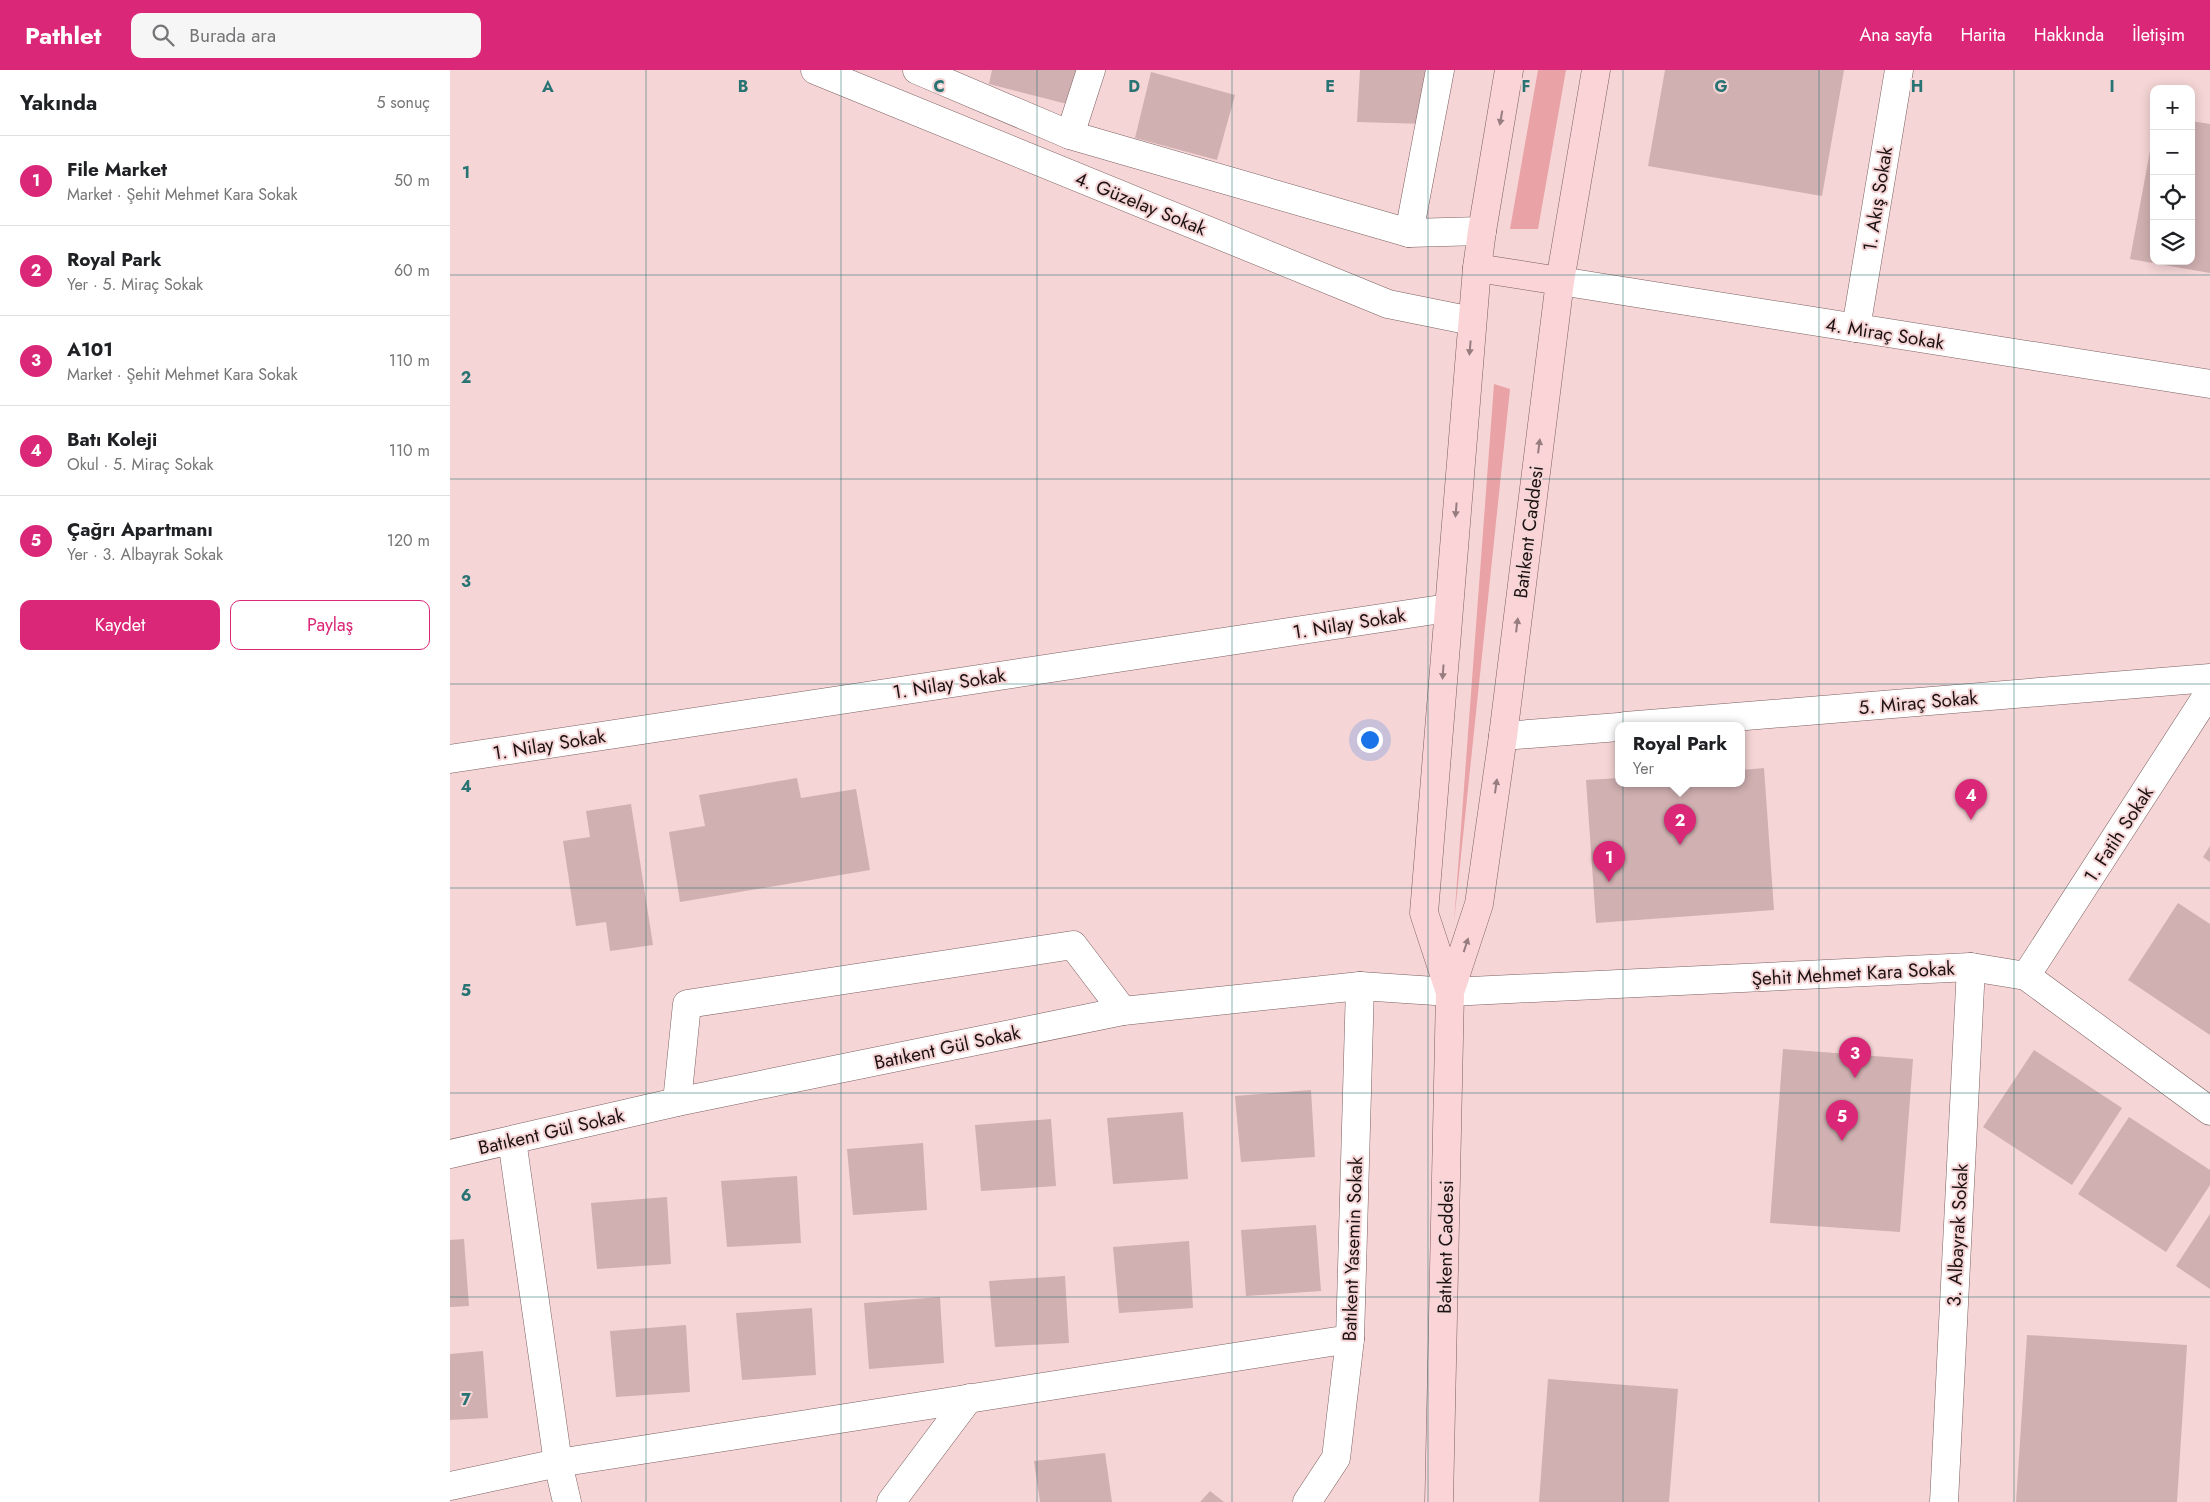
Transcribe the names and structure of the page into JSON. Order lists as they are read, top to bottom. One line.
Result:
{"streets":{"street":["1. Akış Sokak","4. Güzelay Sokak","4. Miraç Sokak","Batıkent Caddesi","1. Nilay Sokak","5. Miraç Sokak","1. Fatih Sokak","Şehit Mehmet Kara Sokak","Batıkent Gül Sokak","3. Albayrak Sokak","Batıkent Yasemin Sokak"]},"crossings":[["1. Akış Sokak","4. Miraç Sokak"],["4. Güzelay Sokak","Batıkent Caddesi"],["4. Miraç Sokak","Batıkent Caddesi"],["Batıkent Caddesi","1. Nilay Sokak"],["Batıkent Caddesi","Şehit Mehmet Kara Sokak"],["Batıkent Caddesi","Batıkent Gül Sokak"],["5. Miraç Sokak","1. Fatih Sokak"],["1. Fatih Sokak","Şehit Mehmet Kara Sokak"],["Şehit Mehmet Kara Sokak","Batıkent Gül Sokak"],["Şehit Mehmet Kara Sokak","3. Albayrak Sokak"],["Batıkent Gül Sokak","Batıkent Yasemin Sokak"]],"page":{"header":"Pathlet","search":"Burada ara","nav":["Ana sayfa","Harita","Hakkında","İletişim"],"heading":["Yakında","5 sonuç"],"map_buttons":["+","−"],"list":[{"mark":"1","name":"File Market","note":"Market · Şehit Mehmet Kara Sokak","value":"50 m"},{"mark":"2","name":"Royal Park","note":"Yer · 5. Miraç Sokak","value":"60 m"},{"mark":"3","name":"A101","note":"Market · Şehit Mehmet Kara Sokak","value":"110 m"},{"mark":"4","name":"Batı Koleji","note":"Okul · 5. Miraç Sokak","value":"110 m"},{"mark":"5","name":"Çağrı Apartmanı","note":"Yer · 3. Albayrak Sokak","value":"120 m"}],"buttons":["Kaydet","Paylaş"],"popup":["Royal Park","Yer"],"pins":["4","2","1","3","5"]},"grid":{"columns":["A","B","C","D","E","F","G","H","I"],"rows":["1","2","3","4","5","6","7"]}}
